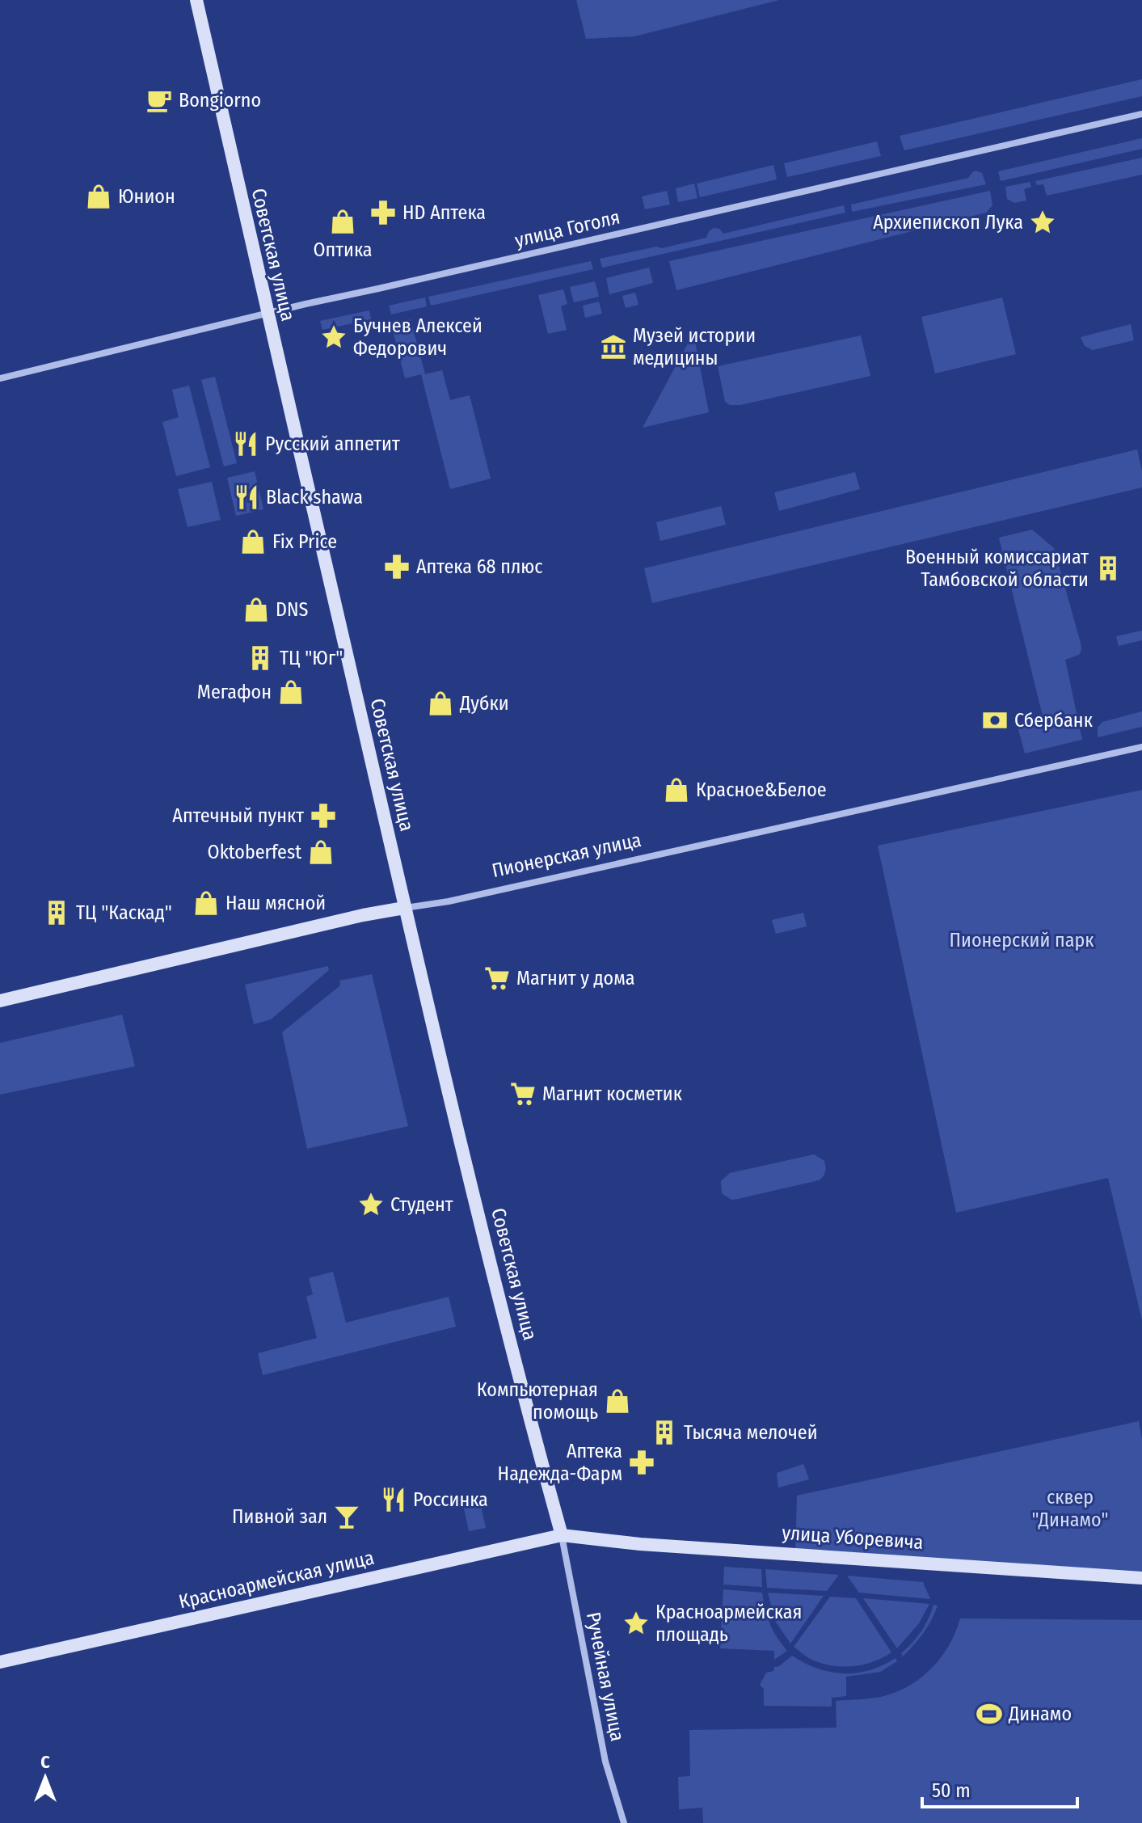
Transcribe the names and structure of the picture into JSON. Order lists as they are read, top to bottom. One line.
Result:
{"streets":{"street":["улица Гоголя","Советская улица","Пионерская улица","улица Уборевича","Красноармейская улица","Ручейная улица"]},"crossings":[["улица Гоголя","Советская улица"],["Советская улица","Пионерская улица"],["Советская улица","улица Уборевича"],["Советская улица","Красноармейская улица"],["Советская улица","Ручейная улица"],["улица Уборевича","Красноармейская улица"],["улица Уборевича","Ручейная улица"],["Красноармейская улица","Ручейная улица"]],"parks":["Пионерский парк","сквер \"Динамо\""],"places":{"cafe":["Bongiorno"],"shop":["Юнион","Оптика","Fix Price","DNS","Мегафон","Дубки","Красное&Белое","Oktoberfest","Наш мясной","Компьютерная помощь"],"pharmacy":["HD Аптека","Аптека 68 плюс","Аптечный пункт","Аптека Надежда-Фарм"],"place":["Архиепископ Лука","Бучнев Алексей Федорович","Студент","Красноармейская площадь"],"museum":["Музей истории медицины"],"restaurant":["Русский аппетит","Black shawa","Россинка"],"building":["Военный комиссариат Тамбовской области","ТЦ \"Юг\"","ТЦ \"Каскад\"","Тысяча мелочей"],"bank":["Сбербанк"],"supermarket":["Магнит у дома","Магнит косметик"],"bar":["Пивной зал"],"sports":["Динамо"]},"scale_bar":"50 m","north":"top"}
